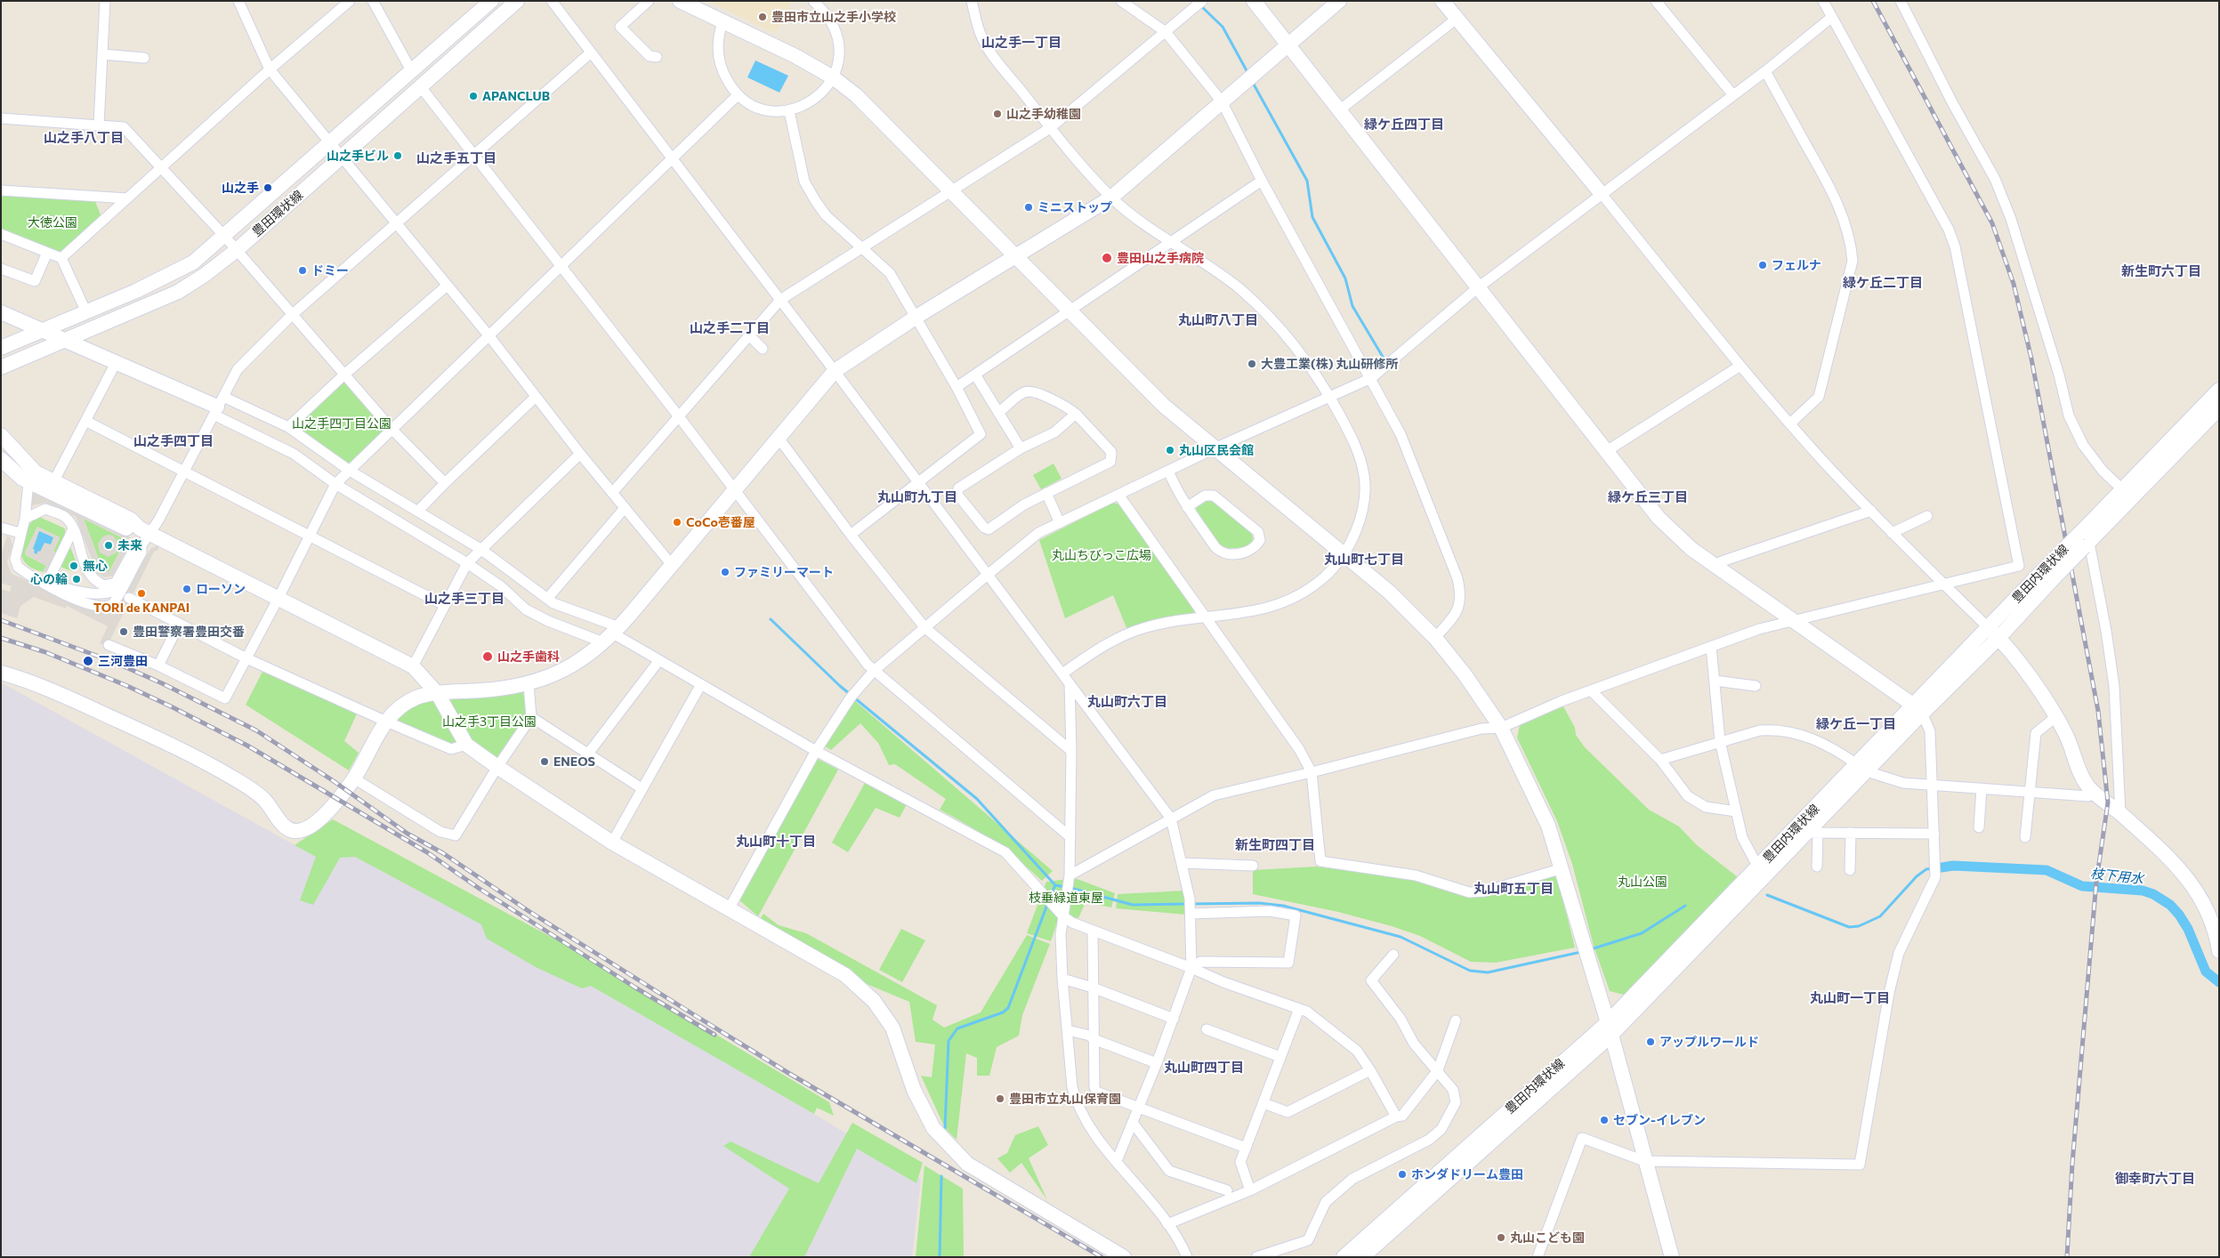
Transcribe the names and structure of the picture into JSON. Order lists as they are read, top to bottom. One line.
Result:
{"streets":{"street":["豊田環状線","豊田内環状線"]},"districts":["山之手一丁目","緑ケ丘四丁目","山之手八丁目","山之手五丁目","新生町六丁目","緑ケ丘二丁目","丸山町八丁目","山之手二丁目","山之手四丁目","丸山町九丁目","緑ケ丘三丁目","丸山町七丁目","山之手三丁目","丸山町六丁目","緑ケ丘一丁目","丸山町十丁目","新生町四丁目","丸山町五丁目","丸山町一丁目","丸山町四丁目","御幸町六丁目"],"water":["枝下用水"],"parks":["大徳公園","山之手四丁目公園","丸山ちびっこ広場","山之手3丁目公園","丸山公園","枝垂緑道東屋"],"places":["豊田市立山之手小学校","APANCLUB","山之手幼稚園","山之手ビル","山之手","ミニストップ","豊田山之手病院","フェルナ","ドミー","大豊工業(株) 丸山研修所","丸山区民会館","CoCo壱番屋","未来","無心","ファミリーマート","心の輪","ローソン","TORI de KANPAI","豊田警察署豊田交番","山之手歯科","三河豊田","ENEOS","アップルワールド","豊田市立丸山保育園","セブン-イレブン","ホンダドリーム豊田","丸山こども園"]}
